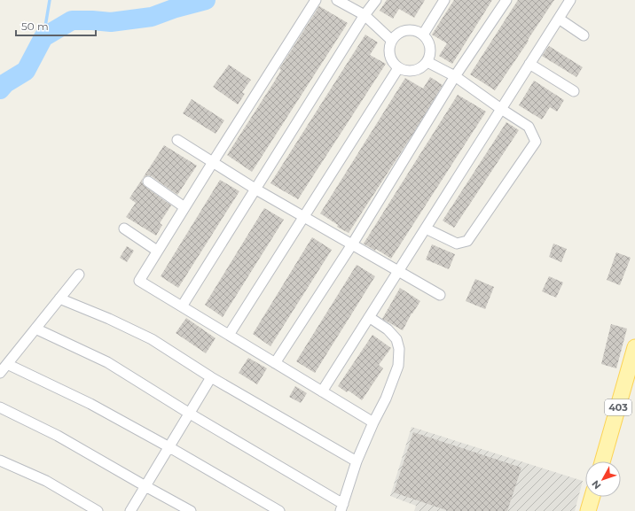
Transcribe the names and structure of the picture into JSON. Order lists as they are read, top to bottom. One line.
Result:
{"streets":{"main road":["403"]},"scale_bar":"50 m","north":"bottom left"}
